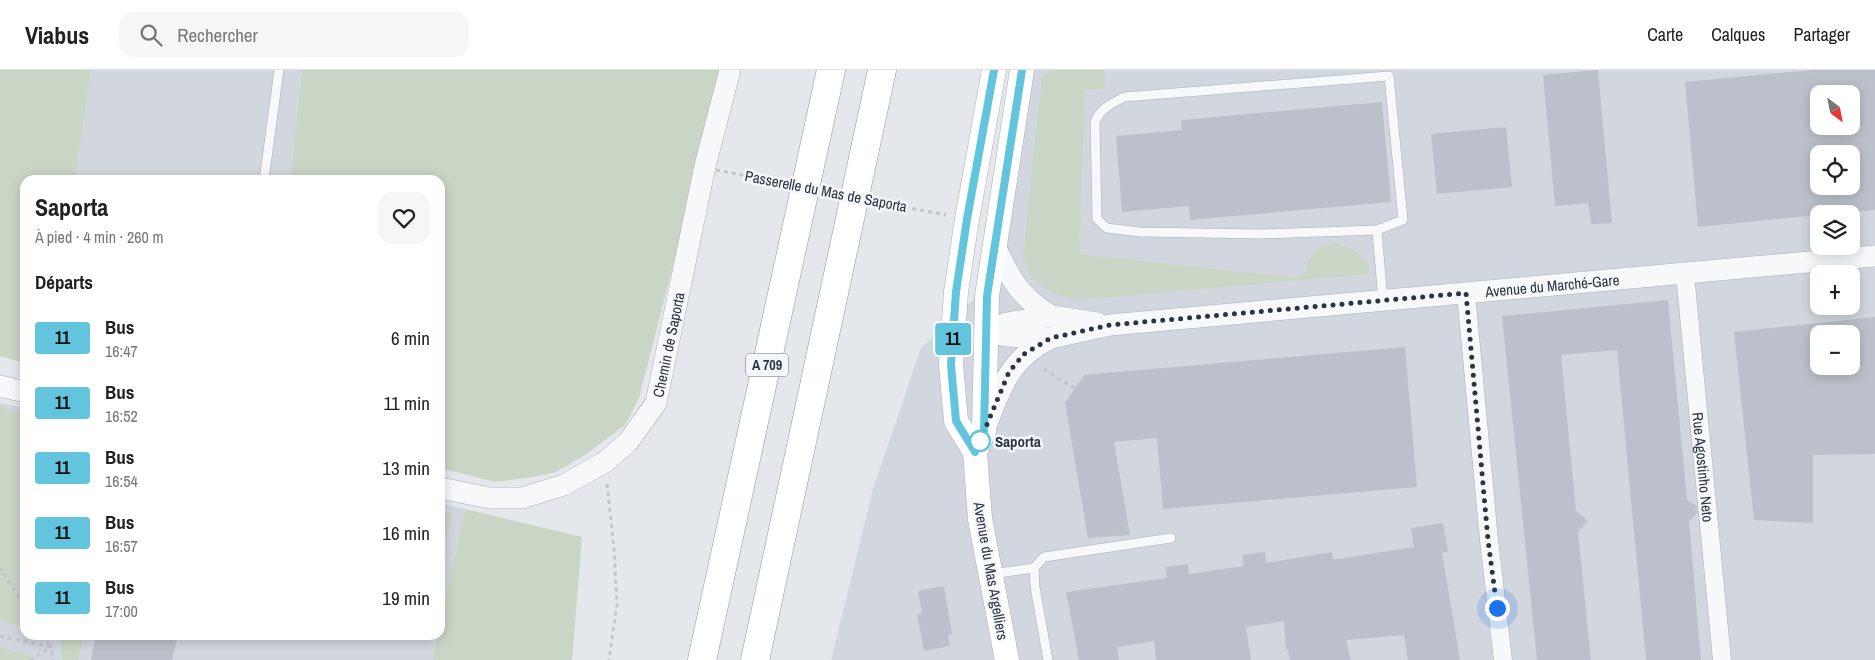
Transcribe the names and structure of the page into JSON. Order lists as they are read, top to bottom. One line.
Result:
{"streets":{"highway":["A 709"],"main road":["Avenue du Mas Argelliers"],"street":["Avenue du Marché-Gare","Chemin de Saporta","Rue Agostinho Neto"],"path":["Passerelle du Mas de Saporta"]},"crossings":[["Avenue du Marché-Gare","Rue Agostinho Neto"],["Avenue du Marché-Gare","Avenue du Mas Argelliers"]],"places":["Saporta"],"lines":["bus line 11"],"north":"bottom right","page":{"header":"Viabus","search":"Rechercher","nav":["Carte","Calques","Partager"],"on_map":"11","map_buttons":["+","−"],"heading":[["Saporta","À pied · 4 min · 260 m"],"Départs"],"list":[{"mark":"11","name":"Bus","note":"16:47","value":"6 min"},{"mark":"11","name":"Bus","note":"16:52","value":"11 min"},{"mark":"11","name":"Bus","note":"16:54","value":"13 min"},{"mark":"11","name":"Bus","note":"16:57","value":"16 min"},{"mark":"11","name":"Bus","note":"17:00","value":"19 min"}]}}
